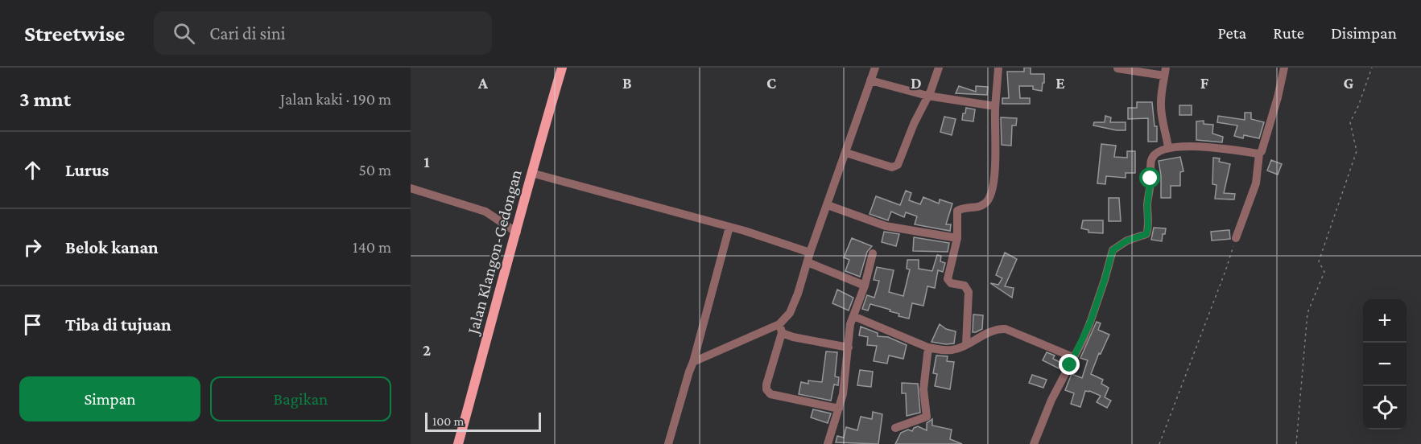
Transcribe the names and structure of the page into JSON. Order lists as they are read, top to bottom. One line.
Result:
{"streets":{"main road":["Jalan Klangon-Gedongan"]},"scale_bar":"100 m","page":{"header":"Streetwise","search":"Cari di sini","nav":["Peta","Rute","Disimpan"],"heading":["3 mnt","Jalan kaki · 190 m"],"list":[["Lurus","50 m"],["Belok kanan","140 m"],"Tiba di tujuan"],"map_buttons":["+","−"],"buttons":["Simpan","Bagikan"],"scale":"100 m"},"grid":{"columns":["A","B","C","D","E","F","G"],"rows":["1","2"]}}
